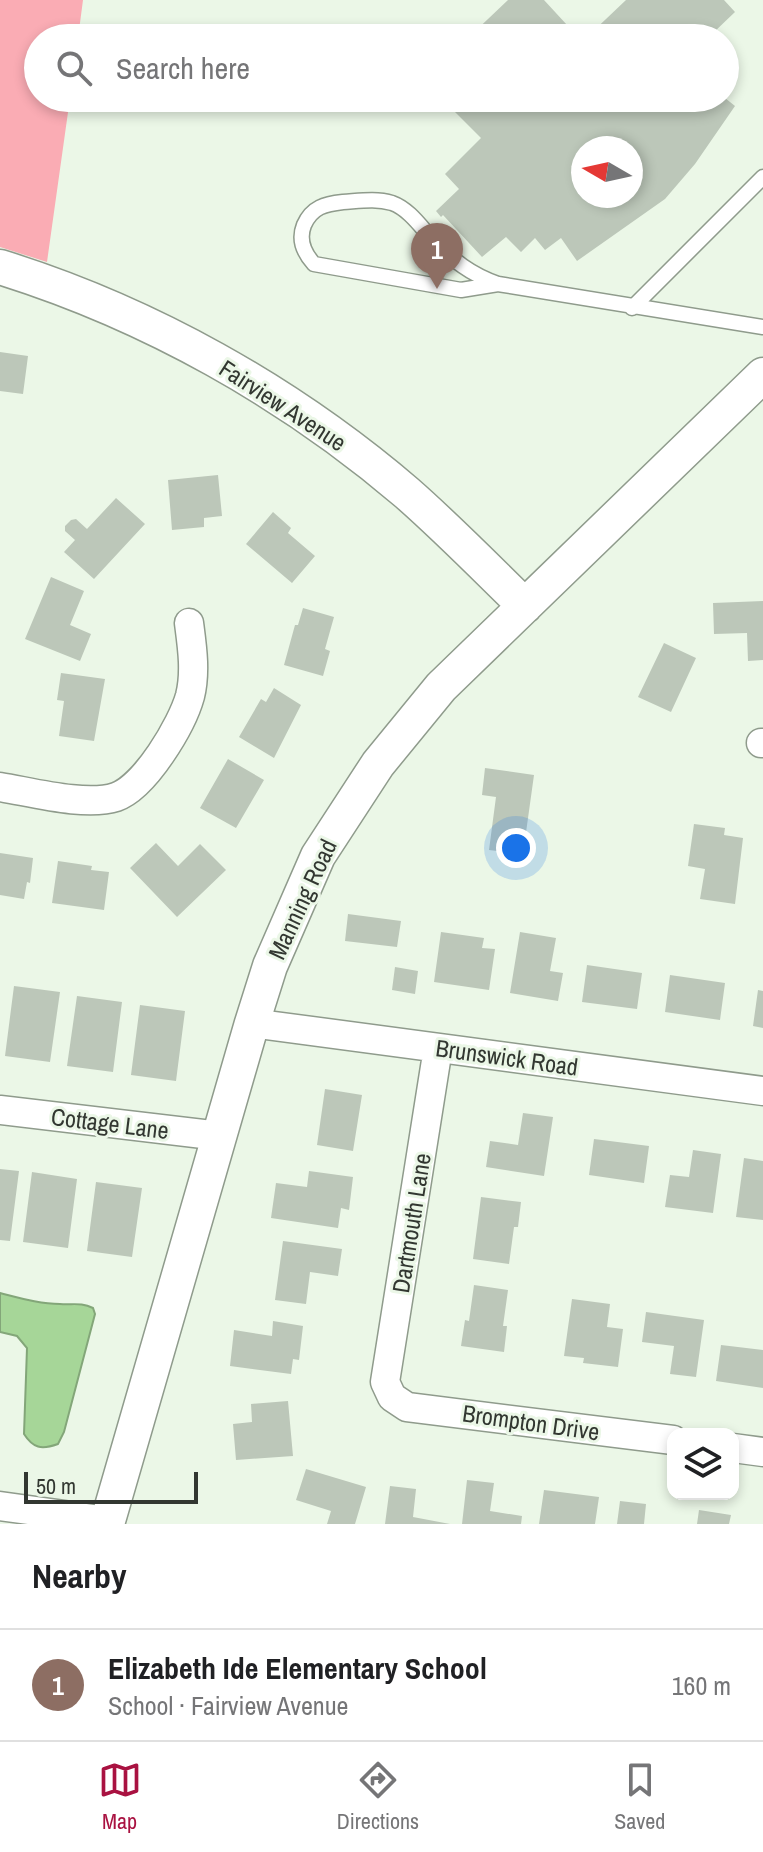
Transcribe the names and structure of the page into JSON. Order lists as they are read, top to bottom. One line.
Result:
{"streets":{"street":["Fairview Avenue","Manning Road","Brunswick Road","Cottage Lane","Dartmouth Lane","Brompton Drive"]},"crossings":[["Fairview Avenue","Manning Road"],["Manning Road","Brunswick Road"],["Manning Road","Cottage Lane"],["Brunswick Road","Dartmouth Lane"],["Dartmouth Lane","Brompton Drive"]],"scale_bar":"50 m","north":"left","page":{"search":"Search here","pins":"1","scale":"50 m","heading":"Nearby","list":[{"mark":"1","name":"Elizabeth Ide Elementary School","note":"School · Fairview Avenue","value":"160 m"}],"nav":["Map","Directions","Saved"]}}
